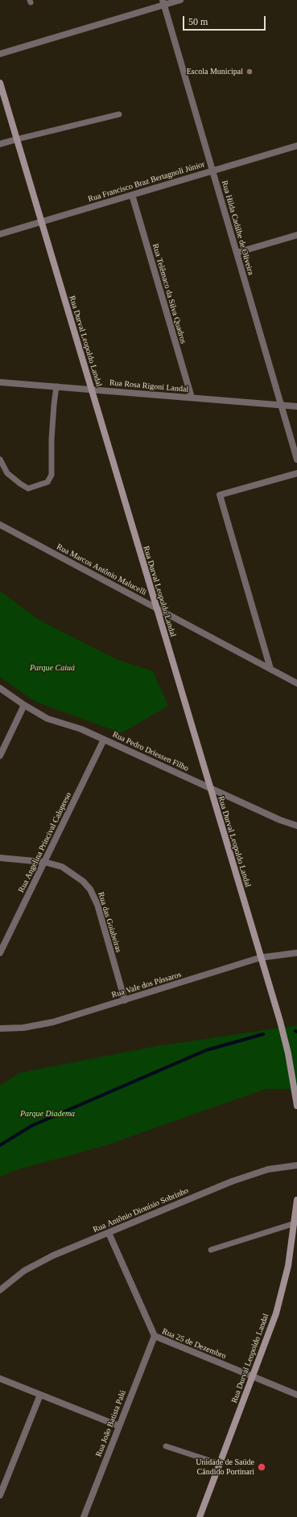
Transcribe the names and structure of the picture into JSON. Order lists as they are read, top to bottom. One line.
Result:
{"streets":{"street":["Rua Francisco Braz Bertagnoli Júnior","Rua Hilda Cadilhe de Oliveira","Rua Telêmaco da Silva Quadros","Rua Durval Leopoldo Landal","Rua Rosa Rigoni Landal","Rua Marcos Antônio Malucelli","Rua Pedro Driessen Filho","Rua Angelina Princival Calopreso","Rua das Goiabeiras","Rua Vale dos Pássaros","Rua Antônio Dionísio Sobrinho","Rua 25 de Dezembro","Rua João Batista Palú"]},"crossings":[["Rua Francisco Braz Bertagnoli Júnior","Rua Hilda Cadilhe de Oliveira"],["Rua Francisco Braz Bertagnoli Júnior","Rua Telêmaco da Silva Quadros"],["Rua Francisco Braz Bertagnoli Júnior","Rua Durval Leopoldo Landal"],["Rua Hilda Cadilhe de Oliveira","Rua Rosa Rigoni Landal"],["Rua Telêmaco da Silva Quadros","Rua Rosa Rigoni Landal"],["Rua Durval Leopoldo Landal","Rua Rosa Rigoni Landal"],["Rua Durval Leopoldo Landal","Rua Marcos Antônio Malucelli"],["Rua Durval Leopoldo Landal","Rua Pedro Driessen Filho"],["Rua Durval Leopoldo Landal","Rua Vale dos Pássaros"],["Rua Durval Leopoldo Landal","Rua 25 de Dezembro"],["Rua Pedro Driessen Filho","Rua Angelina Princival Calopreso"],["Rua Angelina Princival Calopreso","Rua das Goiabeiras"],["Rua das Goiabeiras","Rua Vale dos Pássaros"],["Rua Antônio Dionísio Sobrinho","Rua 25 de Dezembro"],["Rua 25 de Dezembro","Rua João Batista Palú"]],"parks":["Parque Caiuá","Parque Diadema"],"places":["Escola Municipal","Unidade de Saúde Cândido Portinari"],"scale_bar":"50 m"}
